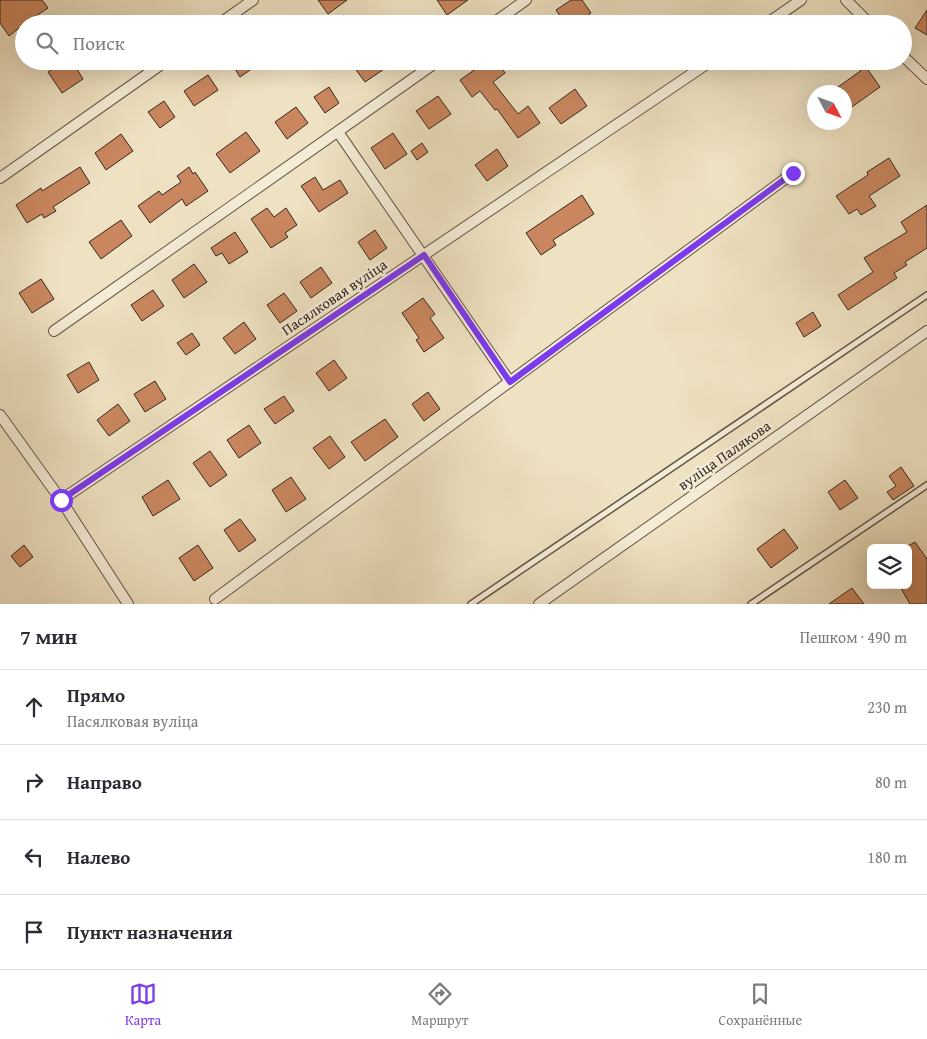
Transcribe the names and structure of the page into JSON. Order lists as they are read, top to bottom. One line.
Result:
{"streets":{"street":["Пасялковая вуліца","вуліца Палякова"]},"north":"bottom right","page":{"search":"Поиск","heading":["7 мин","Пешком · 490 m"],"list":[["Прямо","Пасялковая вуліца","230 m"],["Направо","80 m"],["Налево","180 m"],"Пункт назначения"],"nav":["Карта","Маршрут","Сохранённые"]}}
